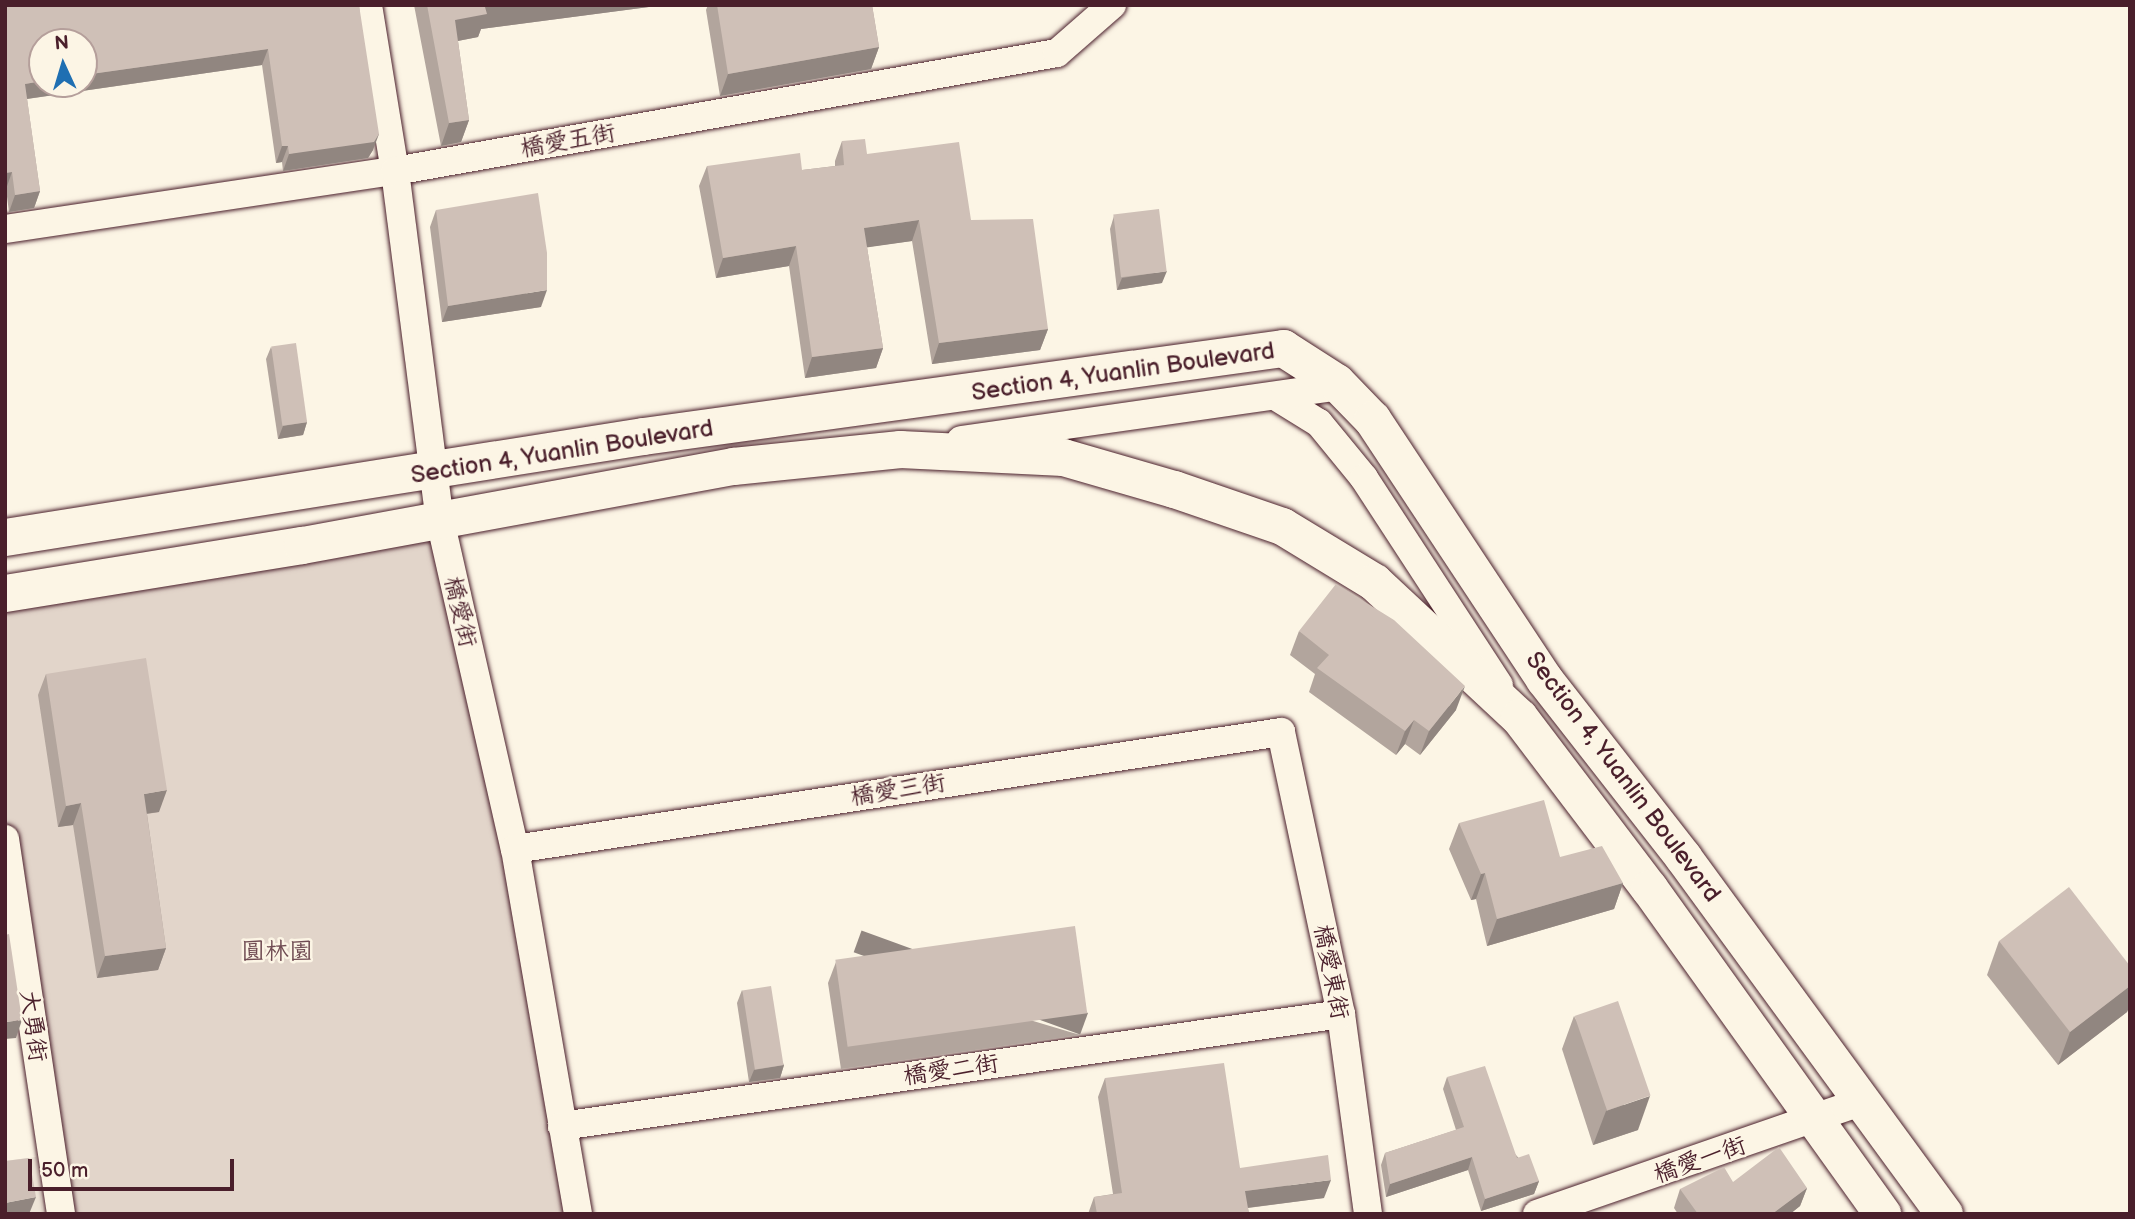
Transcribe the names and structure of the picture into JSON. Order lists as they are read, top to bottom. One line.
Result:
{"streets":{"main road":["Section 4, Yuanlin Boulevard"],"street":["橋愛五街","橋愛街","橋愛三街","橋愛東街","大勇街","橋愛二街","橋愛一街"]},"crossings":[["橋愛五街","橋愛街"],["Section 4, Yuanlin Boulevard","橋愛街"],["Section 4, Yuanlin Boulevard","橋愛一街"],["橋愛街","橋愛三街"],["橋愛街","橋愛二街"],["橋愛三街","橋愛東街"],["橋愛東街","橋愛二街"]],"parks":["圓林園"],"scale_bar":"50 m","north":"top"}
